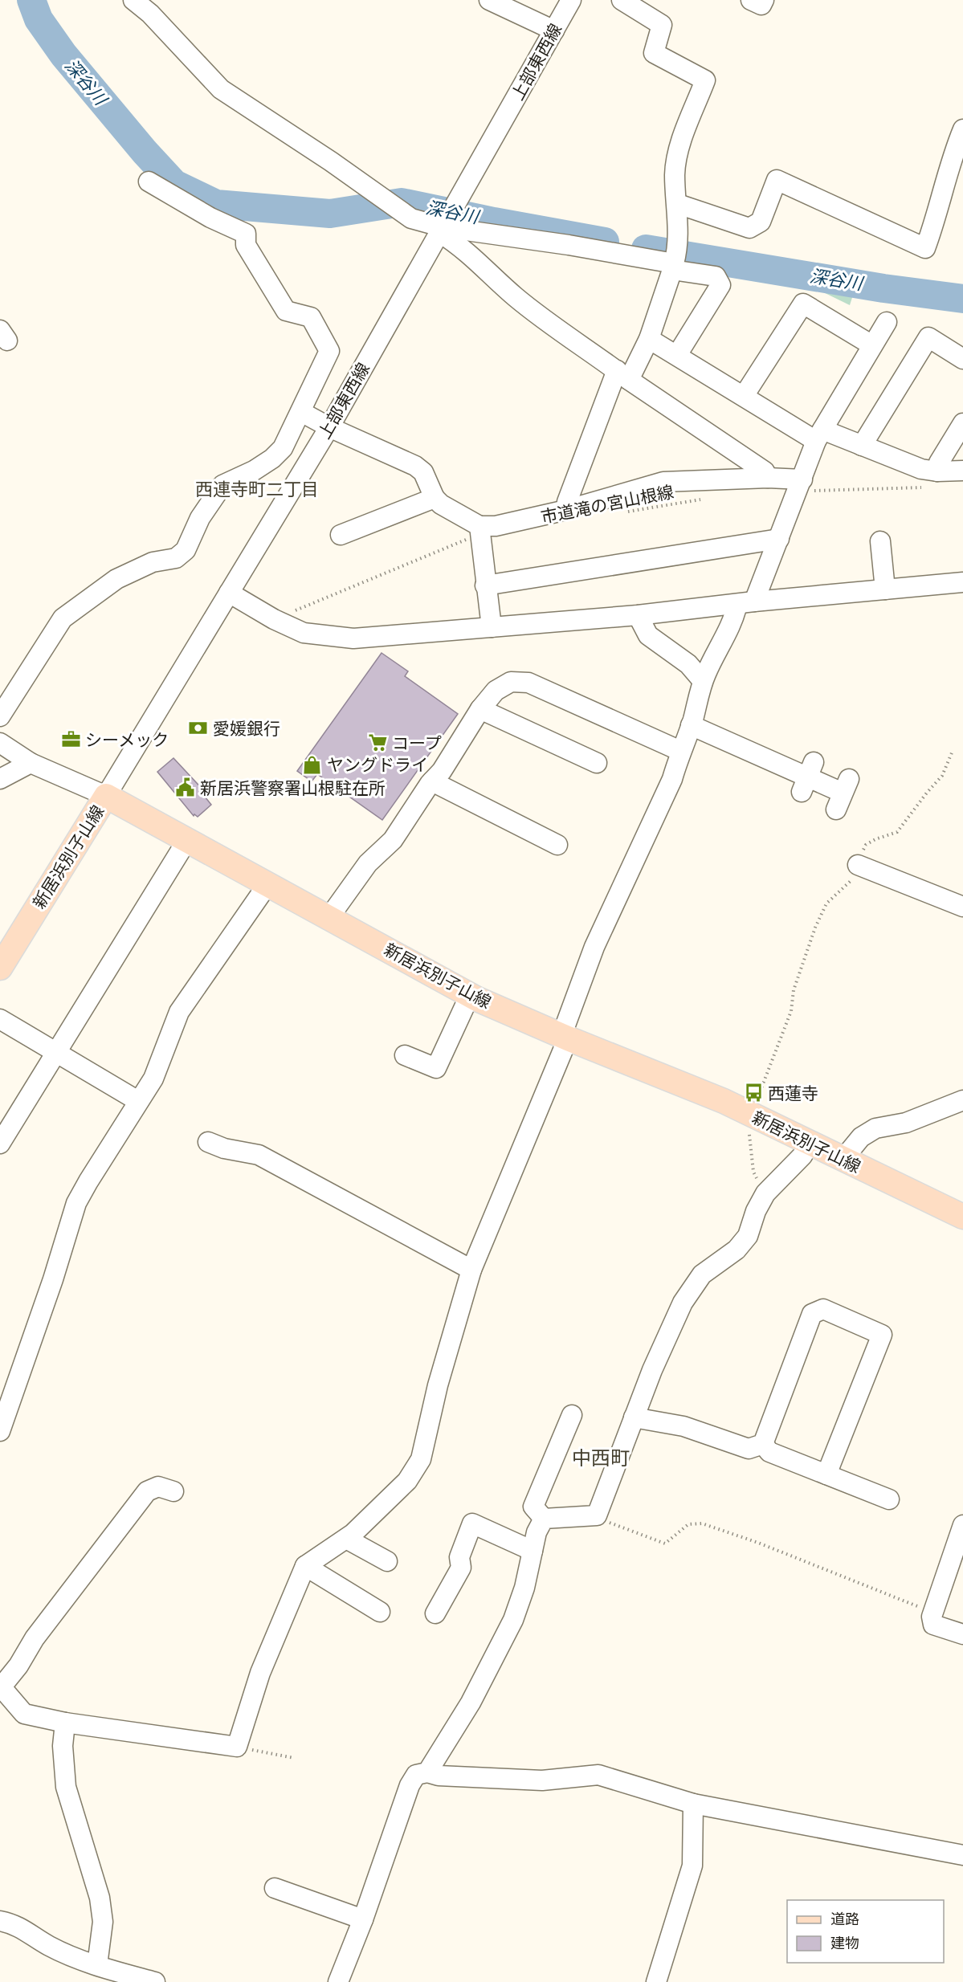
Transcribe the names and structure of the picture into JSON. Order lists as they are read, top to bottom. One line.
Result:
{"streets":{"main road":["新居浜別子山線"],"street":["上部東西線"],"path":["市道滝の宮山根線"]},"crossings":[["上部東西線","新居浜別子山線"]],"districts":["西連寺町二丁目","中西町"],"water":["深谷川"],"places":{"bank":["愛媛銀行"],"office":["シーメック"],"supermarket":["コープ"],"shop":["ヤングドライ"],"public building":["新居浜警察署山根駐在所"],"bus stop":["西蓮寺"]},"legend":["道路","建物"]}
